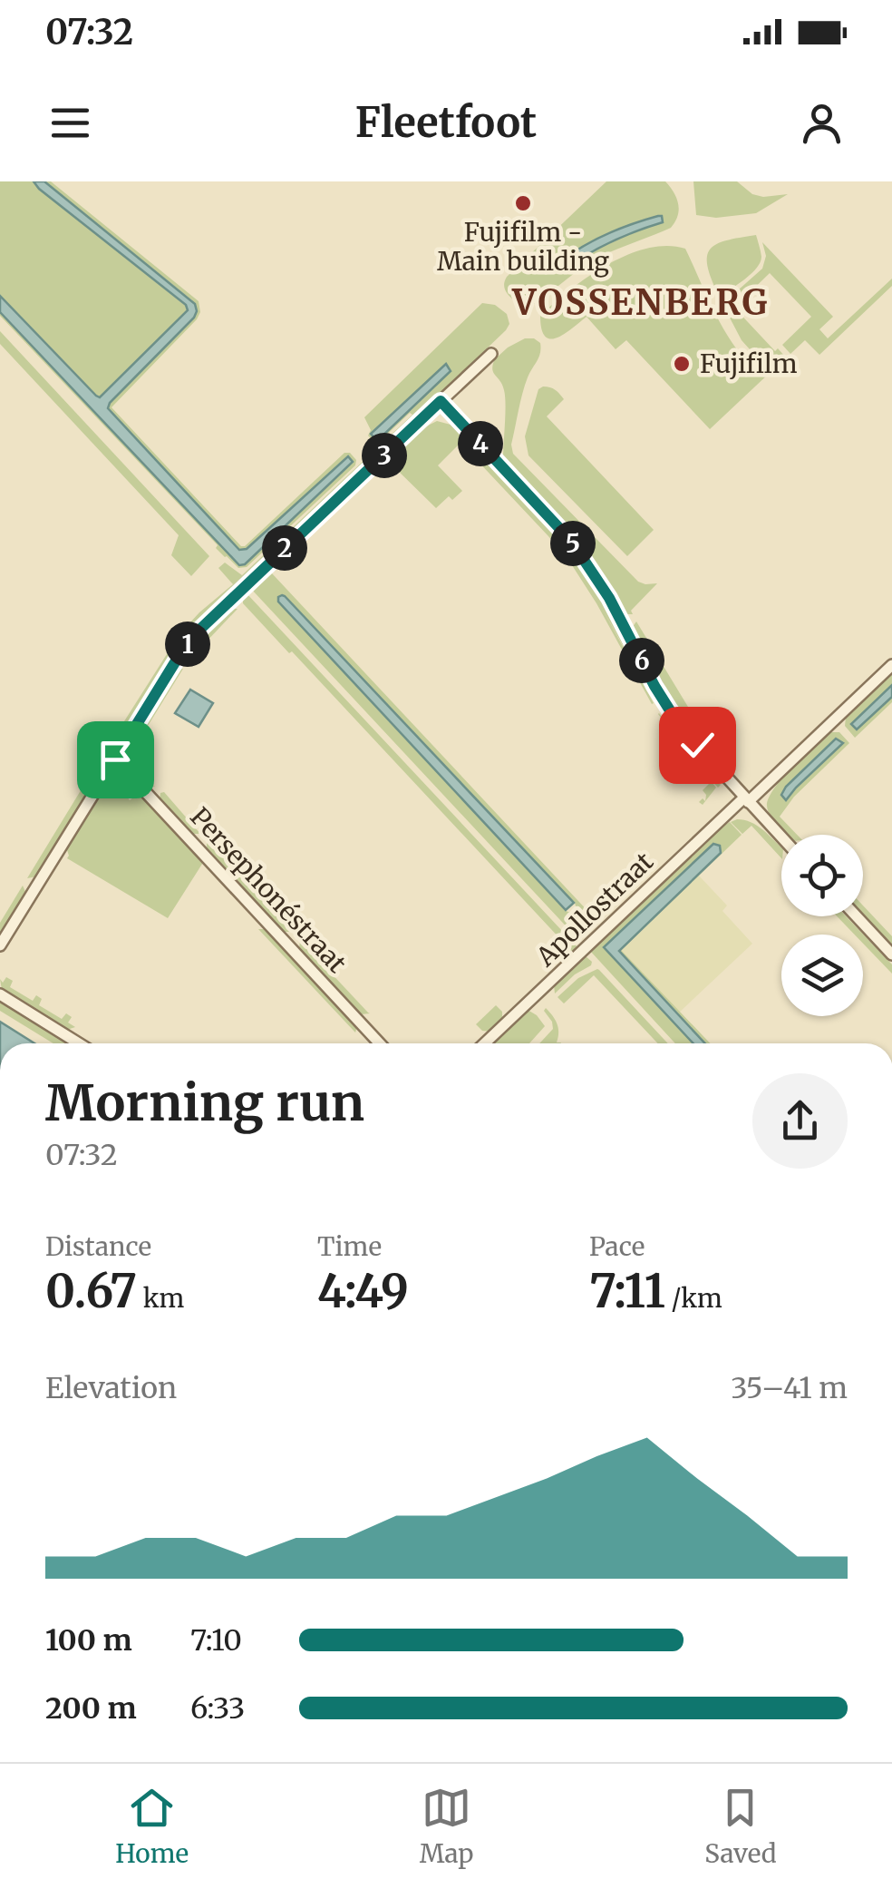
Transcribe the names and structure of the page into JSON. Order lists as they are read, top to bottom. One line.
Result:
{"streets":{"street":["Persephonéstraat","Apollostraat"]},"districts":["VOSSENBERG"],"places":["Fujifilm - Main building","Fujifilm"],"page":{"status":"07:32","header":"Fleetfoot","pins":["4","3","5","2","1","6"],"heading":["Morning run","07:32"],"stats":[["Distance","0.67 km"],["Time","4:49"],["Pace","7:11 /km"]],"chart":["Elevation","35–41 m"],"list":[{"name":"100 m","note":"7:10"},{"name":"200 m","note":"6:33"}],"tabs":["Home","Map","Saved"]}}
